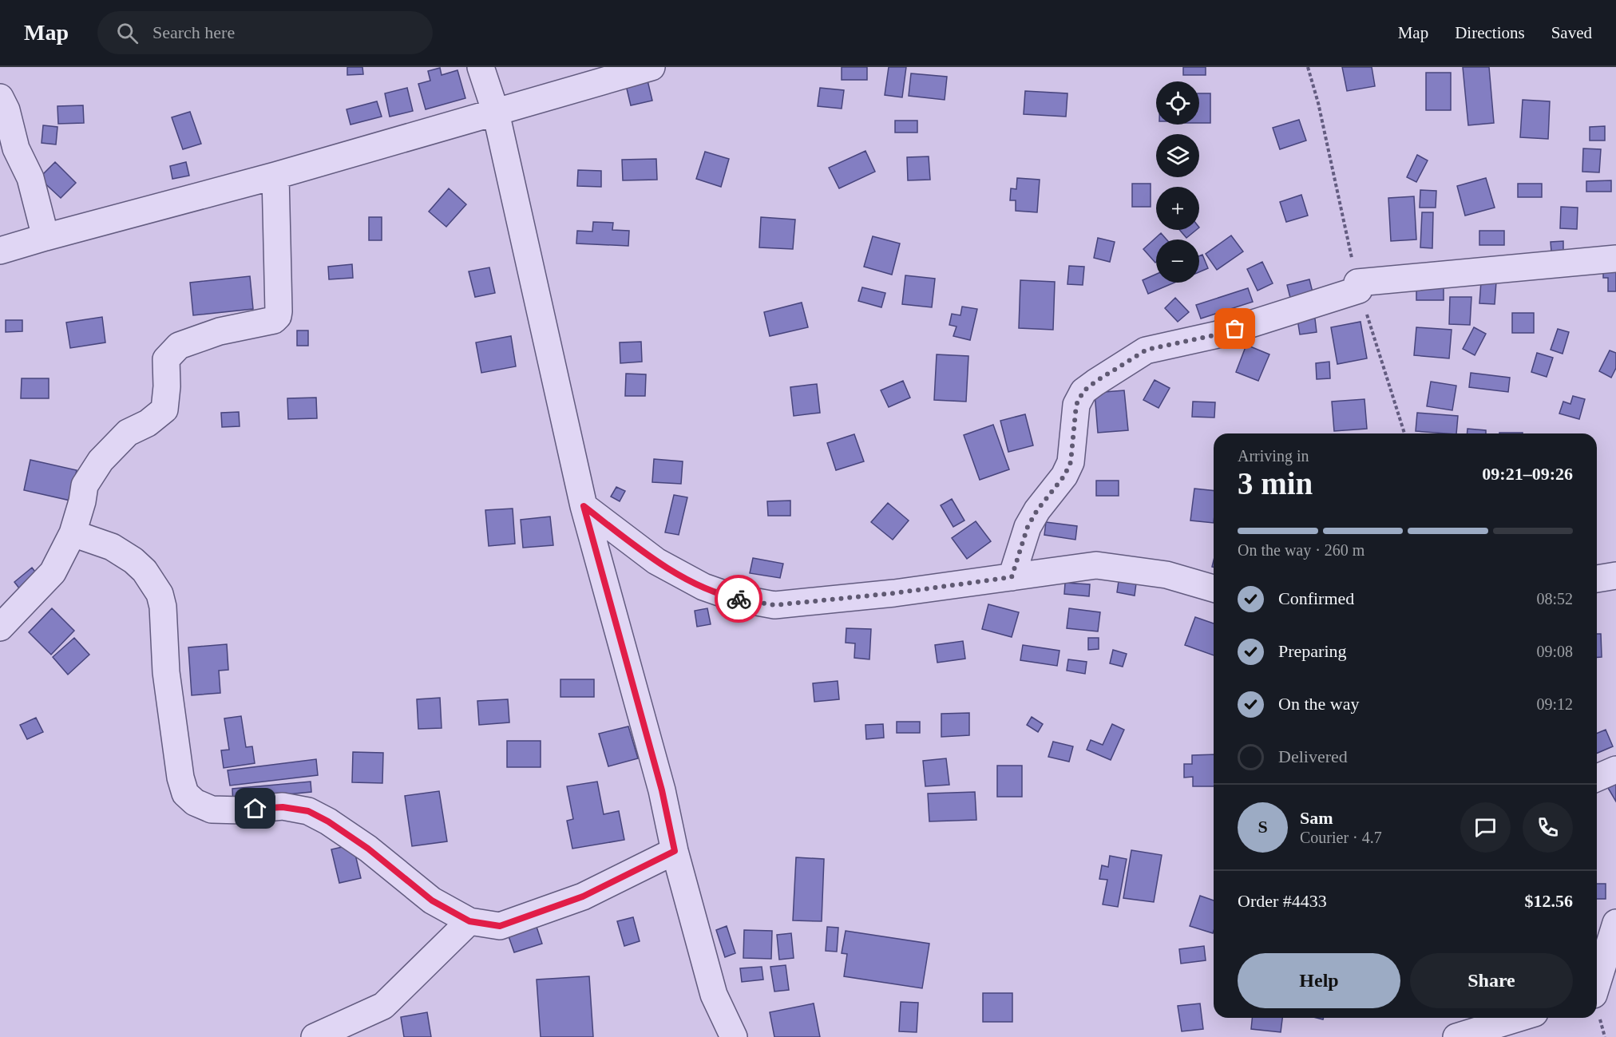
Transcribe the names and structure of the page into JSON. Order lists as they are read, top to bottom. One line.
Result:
{"page":{"header":"Map","search":"Search here","nav":["Map","Directions","Saved"],"map_buttons":["+","−"],"heading":["3 min","Arriving in","09:21–09:26"],"panel":["Sam","Courier · 4.7","Order #4433","$12.56"],"bar":"On the way · 260 m","list":[["Confirmed","08:52"],["Preparing","09:08"],["On the way","09:12"],"Delivered"],"round":"S","buttons":["Help","Share"]}}
